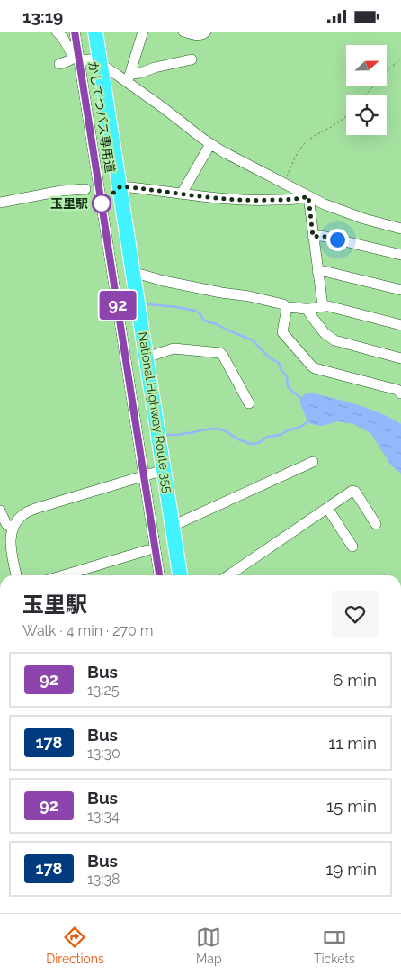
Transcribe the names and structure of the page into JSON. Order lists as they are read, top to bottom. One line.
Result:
{"streets":{"highway":["National Highway Route 355"],"street":["かしてつバス専用道"]},"places":["玉里駅"],"lines":["bus line 92"],"north":"right","page":{"status":"13:19","on_map":"92","heading":["玉里駅","Walk · 4 min · 270 m"],"list":[{"mark":"92","name":"Bus","note":"13:25","value":"6 min"},{"mark":"178","name":"Bus","note":"13:30","value":"11 min"},{"mark":"92","name":"Bus","note":"13:34","value":"15 min"},{"mark":"178","name":"Bus","note":"13:38","value":"19 min"}],"tabs":["Directions","Map","Tickets"]}}
